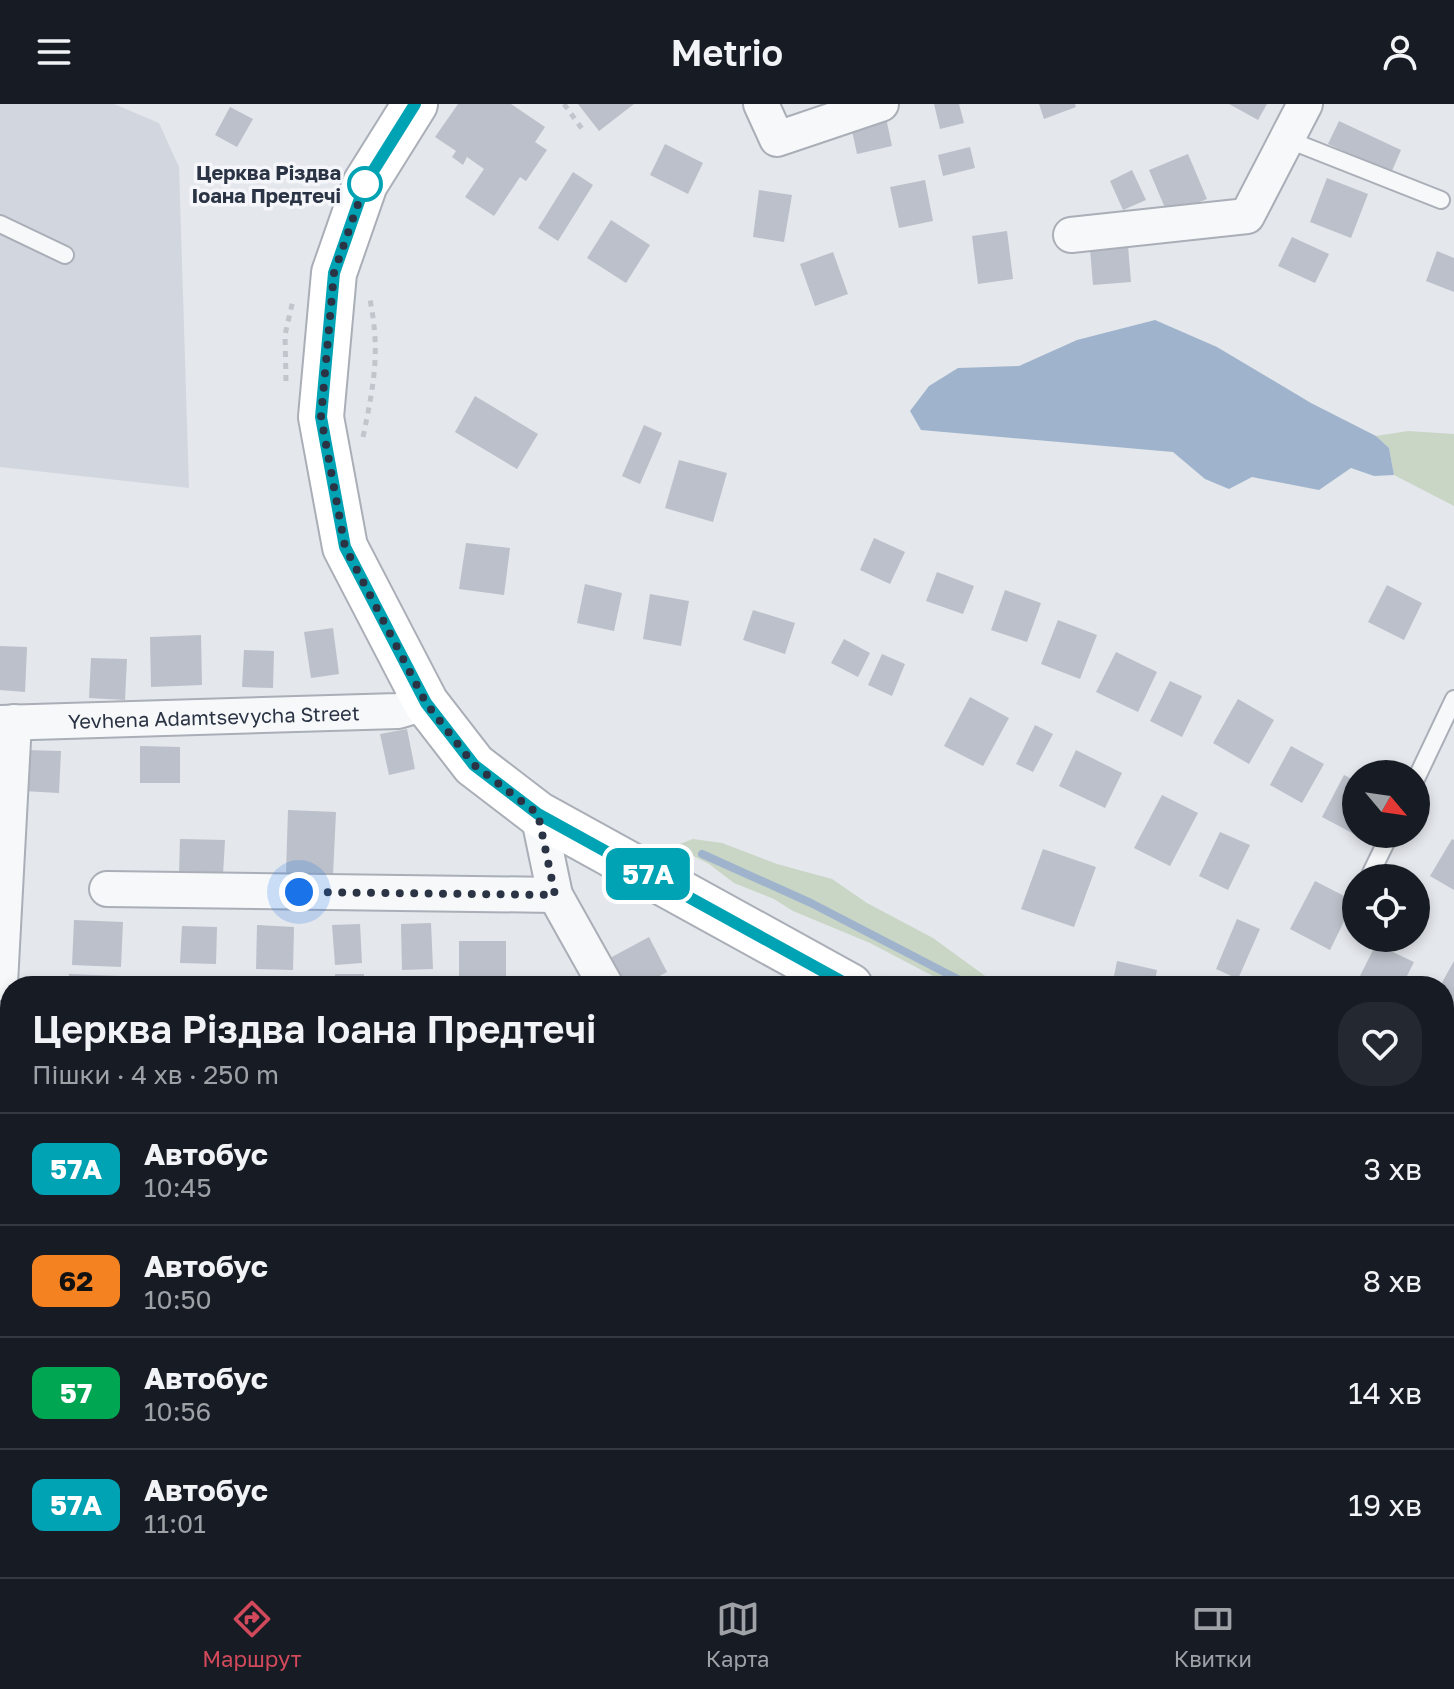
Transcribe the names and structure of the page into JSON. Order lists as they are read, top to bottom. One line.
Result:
{"streets":{"street":["Yevhena Adamtsevycha Street"]},"places":["Церква Різдва Іоана Предтечі"],"lines":["bus line 57А"],"north":"bottom right","page":{"header":"Metrio","on_map":"57А","heading":["Церква Різдва Іоана Предтечі","Пішки · 4 хв · 250 m"],"list":[{"mark":"57А","name":"Автобус","note":"10:45","value":"3 хв"},{"mark":"62","name":"Автобус","note":"10:50","value":"8 хв"},{"mark":"57","name":"Автобус","note":"10:56","value":"14 хв"},{"mark":"57А","name":"Автобус","note":"11:01","value":"19 хв"}],"tabs":["Маршрут","Карта","Квитки"]}}
